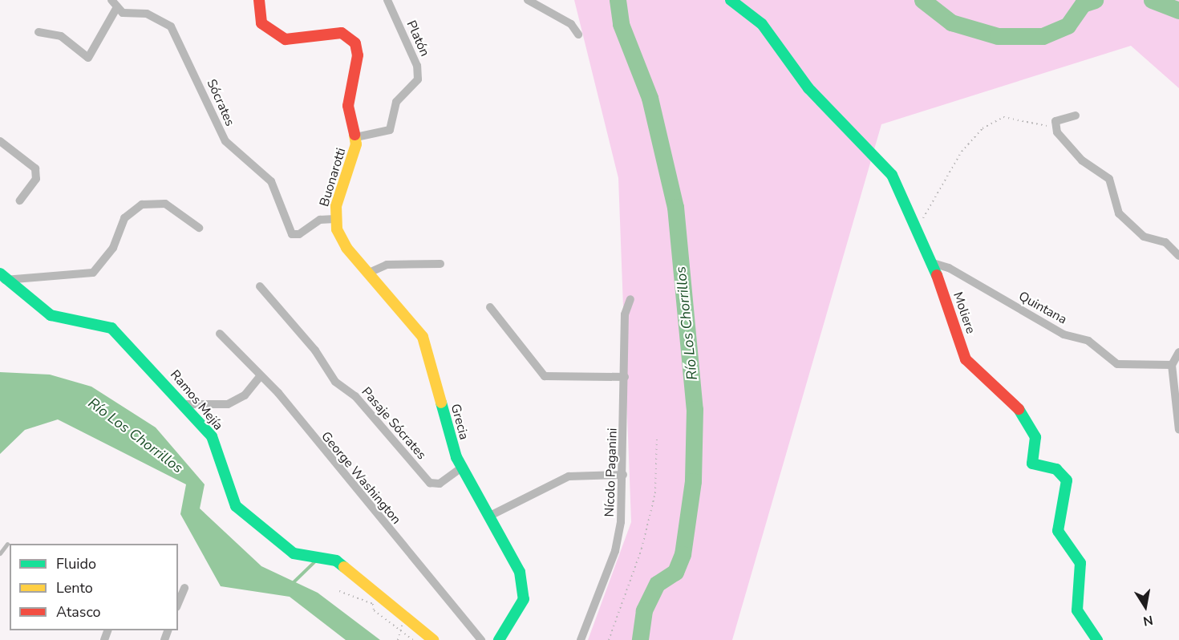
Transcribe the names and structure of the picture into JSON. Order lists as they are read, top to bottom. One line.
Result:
{"streets":{"street":["Platón","Sócrates","Buonarotti","Quintana","Moliere","Ramos Mejía","Grecia","Pasaje Sócrates","Nícolo Paganini","George Washington"]},"crossings":[["Platón","Buonarotti"],["Sócrates","Buonarotti"],["Sócrates","Grecia"],["Buonarotti","Grecia"],["Quintana","Moliere"],["Grecia","Pasaje Sócrates"]],"water":["Río Los Chorrillos"],"legend":["Fluido","Lento","Atasco"],"north":"bottom"}
